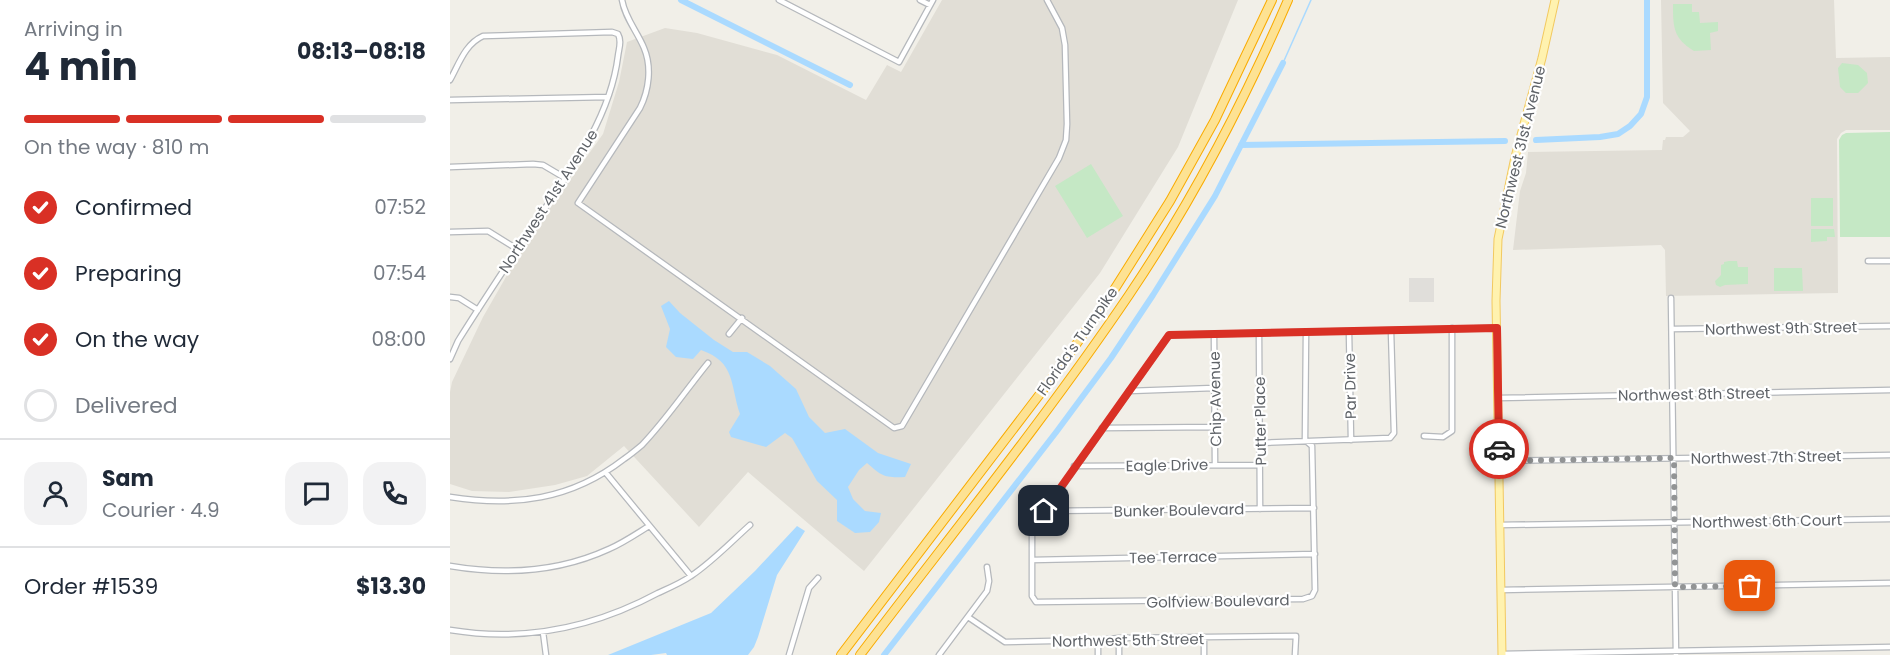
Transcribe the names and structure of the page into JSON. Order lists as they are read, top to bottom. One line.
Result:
{"streets":{"highway":["Florida's Turnpike"],"main road":["Northwest 31st Avenue"],"street":["Northwest 41st Avenue","Northwest 9th Street","Par Drive","Northwest 8th Street","Chip Avenue","Putter Place","Northwest 7th Street","Eagle Drive","Bunker Boulevard","Northwest 6th Court","Tee Terrace","Golfview Boulevard","Northwest 5th Street"]},"crossings":[["Northwest 31st Avenue","Northwest 8th Street"],["Northwest 31st Avenue","Northwest 7th Street"],["Northwest 31st Avenue","Northwest 6th Court"],["Chip Avenue","Eagle Drive"],["Putter Place","Eagle Drive"],["Putter Place","Bunker Boulevard"],["Bunker Boulevard","Golfview Boulevard"],["Tee Terrace","Golfview Boulevard"]],"page":{"heading":["4 min","Arriving in","08:13–08:18"],"panel":["Sam","Courier · 4.9","Order #1539","$13.30"],"bar":"On the way · 810 m","list":[["Confirmed","07:52"],["Preparing","07:54"],["On the way","08:00"],"Delivered"]}}
